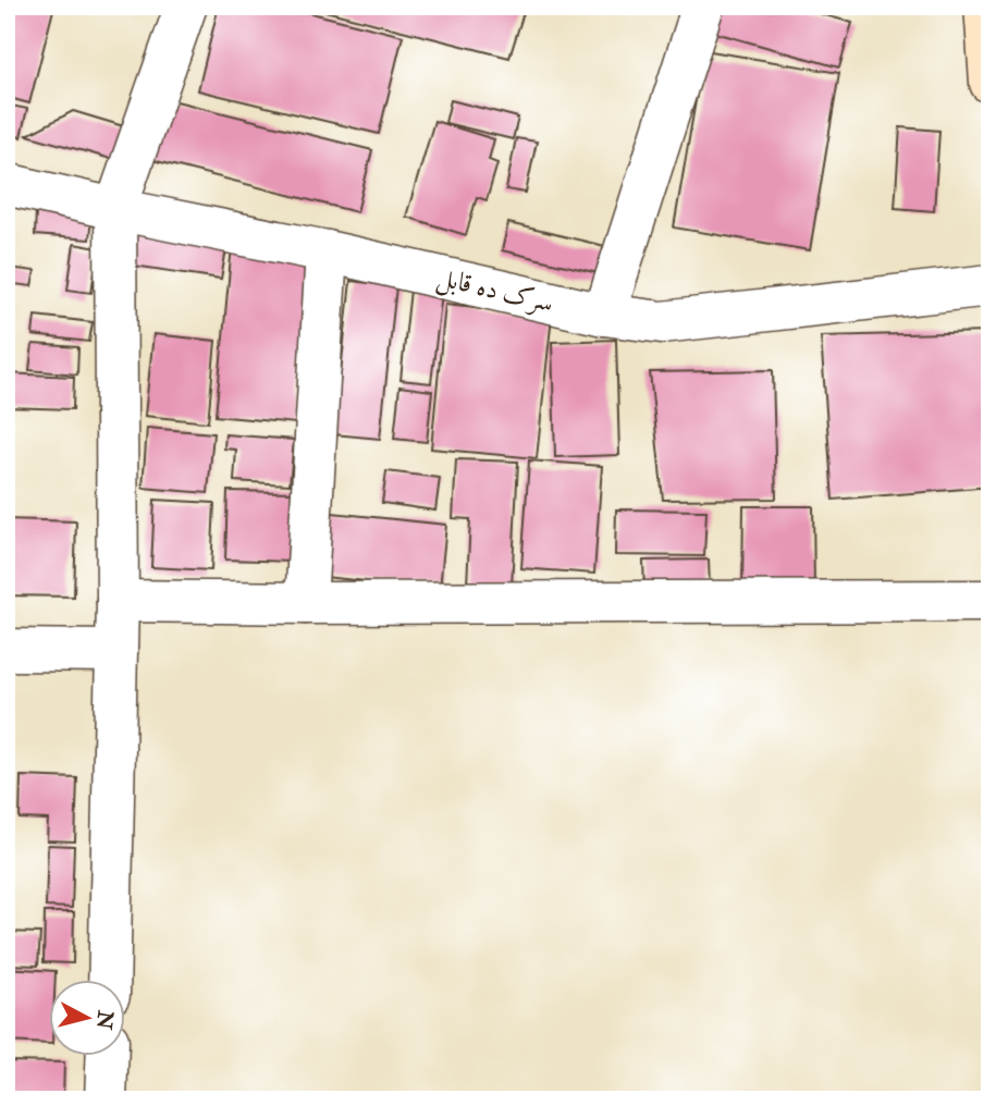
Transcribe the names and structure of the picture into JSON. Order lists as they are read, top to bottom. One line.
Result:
{"streets":{"street":["سرک ده قابل"]},"north":"right"}
